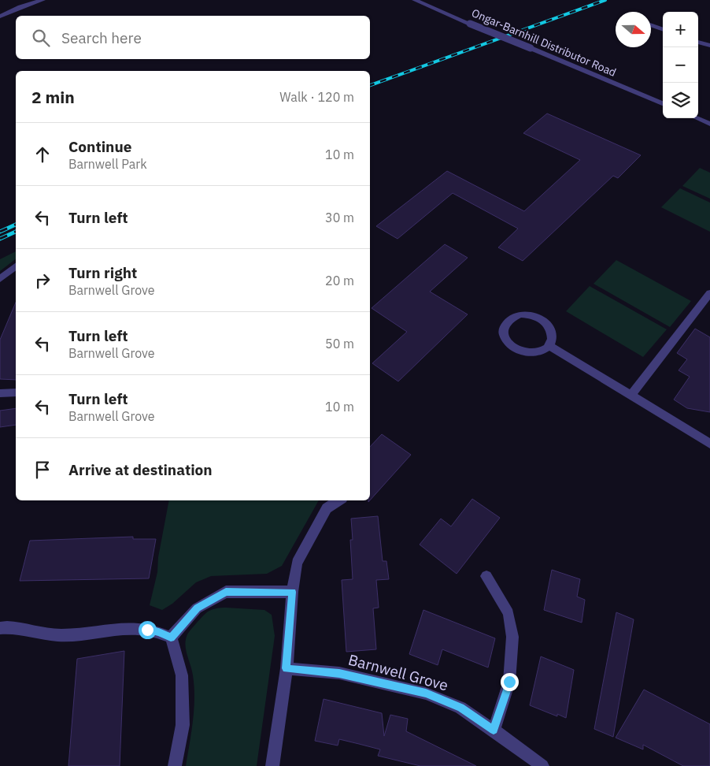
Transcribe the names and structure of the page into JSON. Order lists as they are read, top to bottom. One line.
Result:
{"streets":{"street":["Ongar-Barnhill Distributor Road","Barnwell Grove"]},"north":"right","page":{"map_buttons":["+","−"],"search":"Search here","heading":["2 min","Walk · 120 m"],"list":[["Continue","Barnwell Park","10 m"],["Turn left","30 m"],["Turn right","Barnwell Grove","20 m"],["Turn left","Barnwell Grove","50 m"],["Turn left","Barnwell Grove","10 m"],"Arrive at destination"]}}
